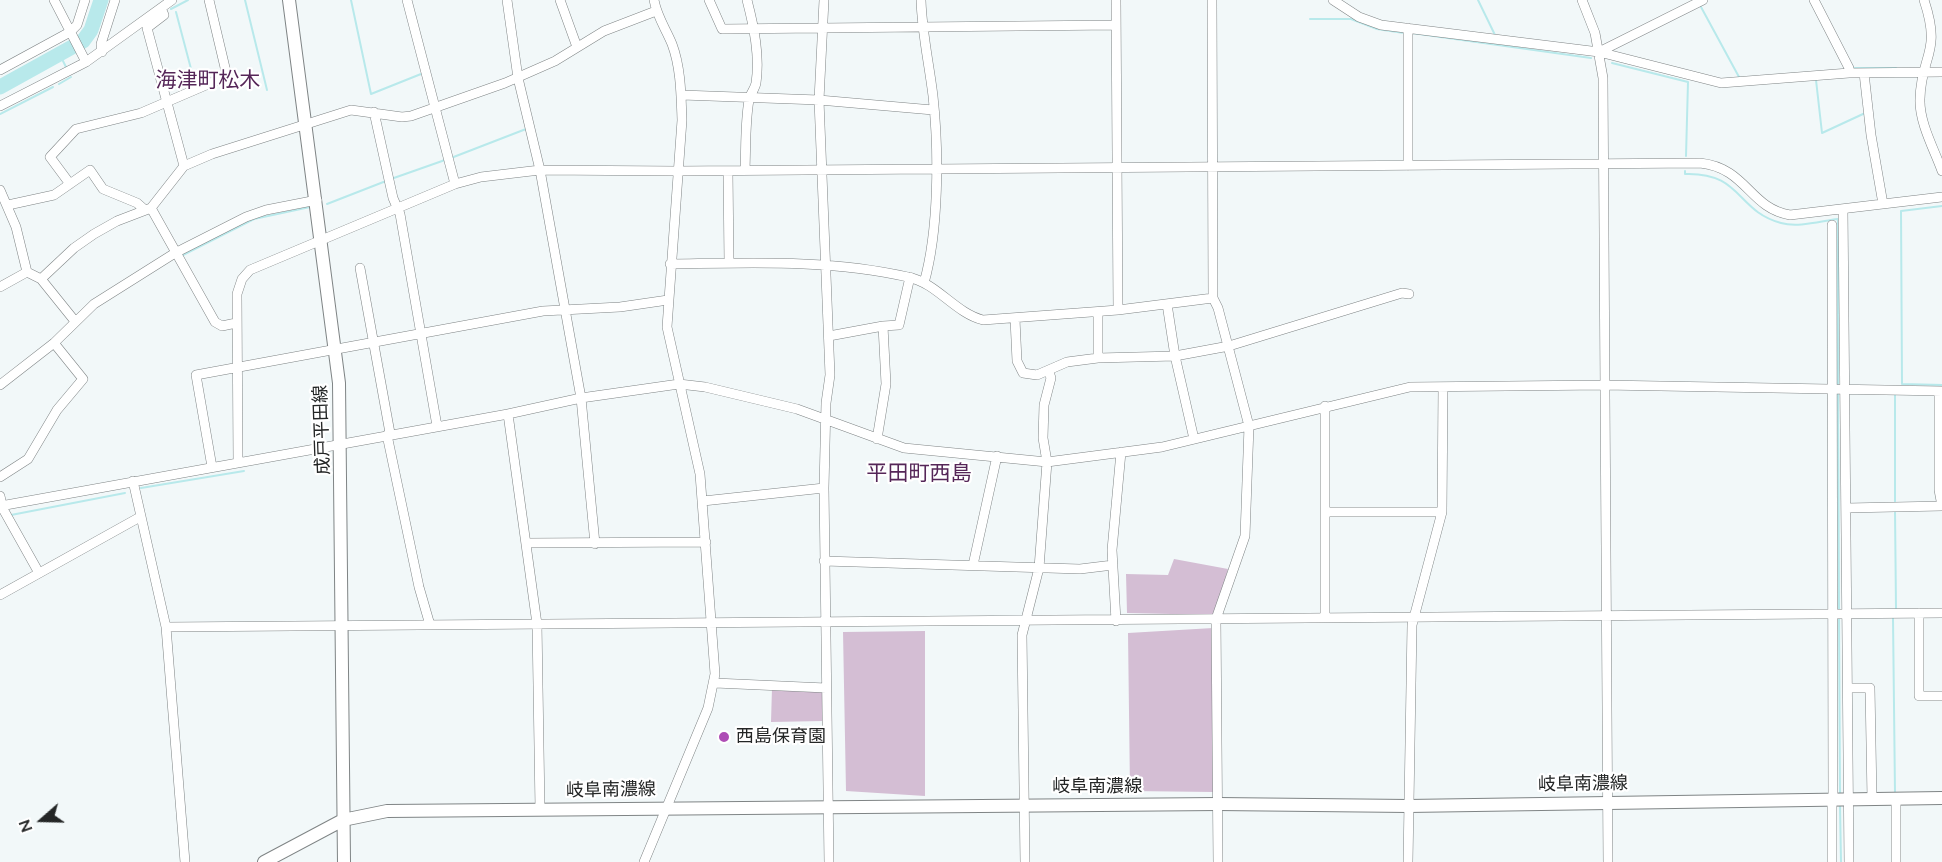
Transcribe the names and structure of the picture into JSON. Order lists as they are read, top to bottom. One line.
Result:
{"streets":{"main road":["成戸平田線","岐阜南濃線"]},"crossings":[["成戸平田線","岐阜南濃線"]],"districts":["海津町松木","平田町西島"],"places":["西島保育園"],"north":"left"}
